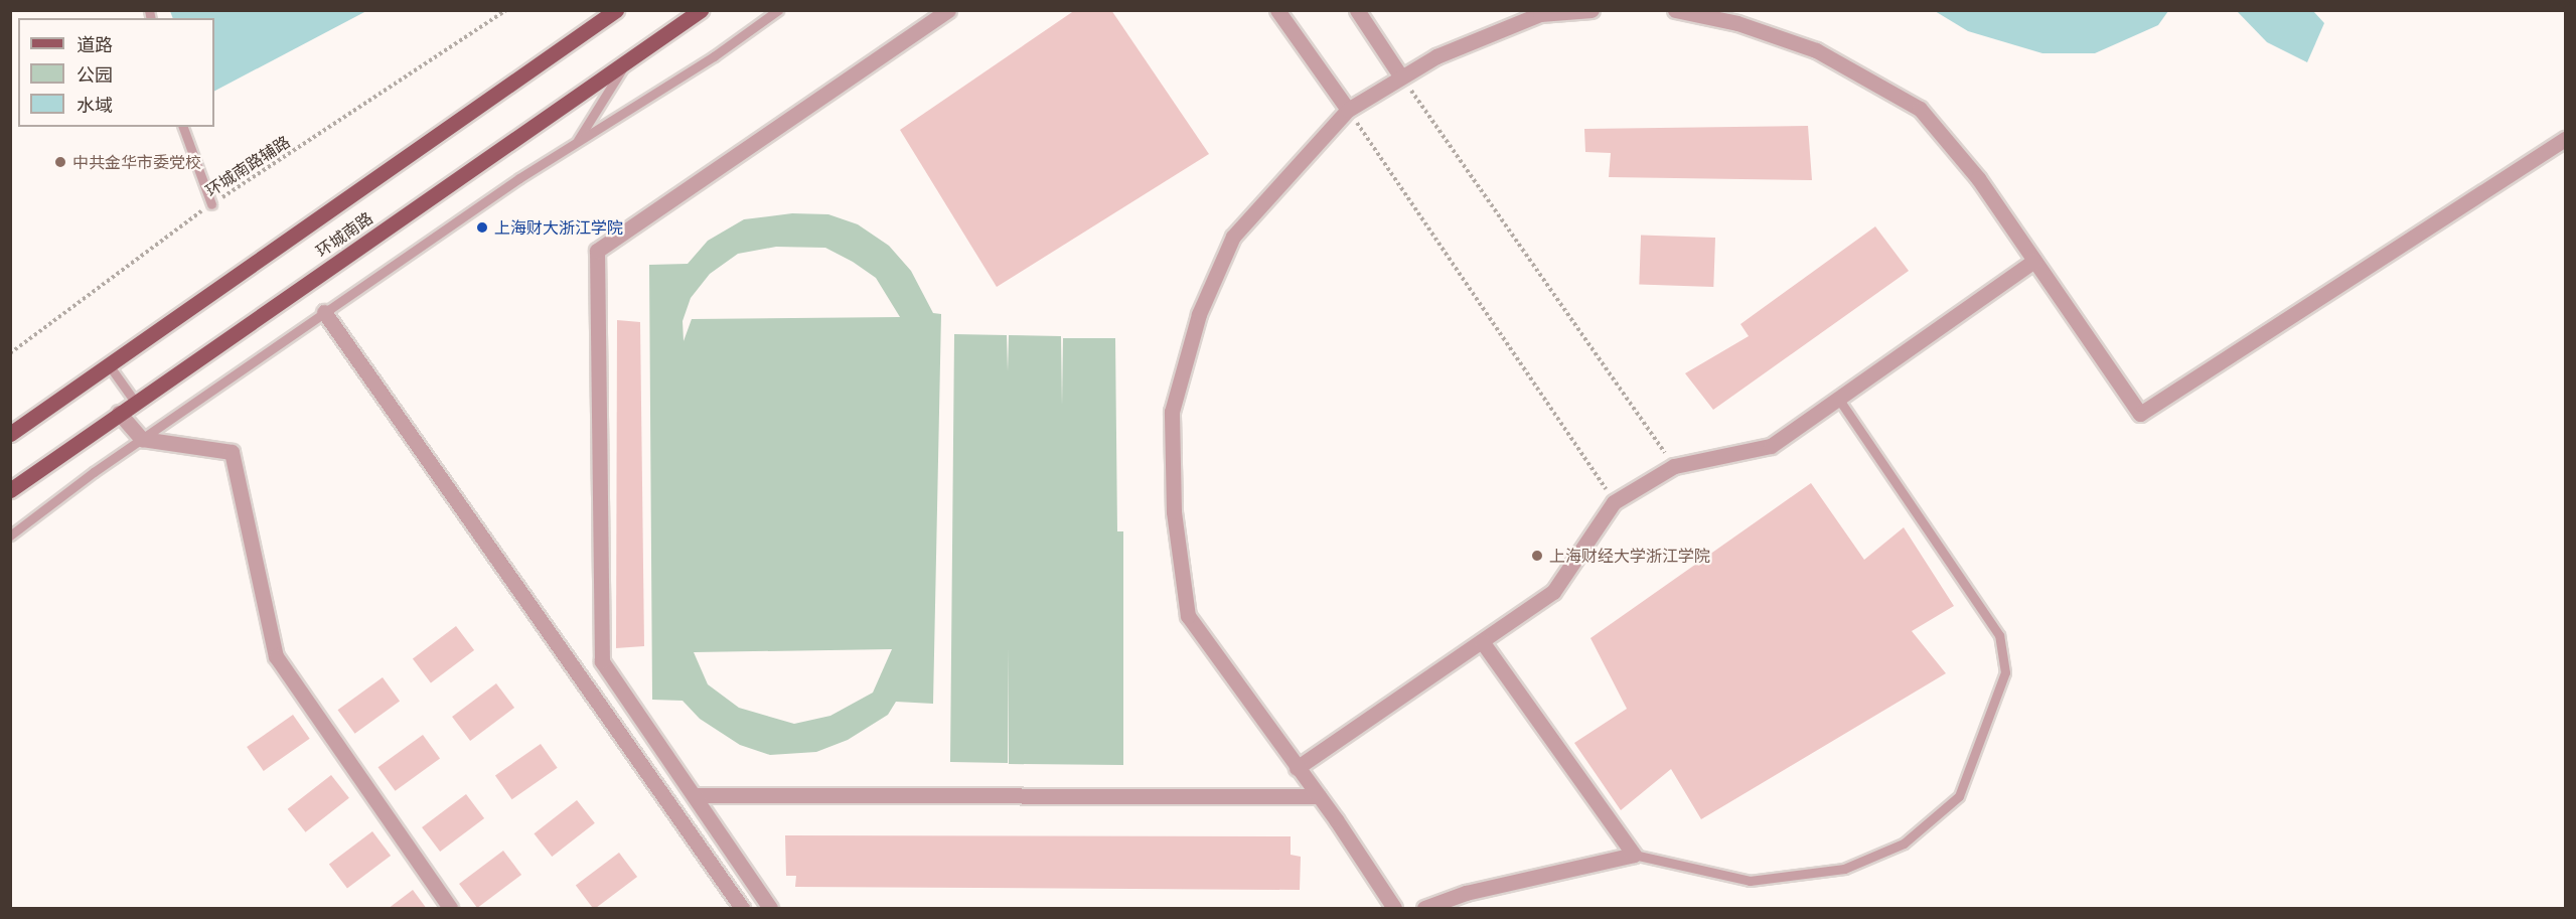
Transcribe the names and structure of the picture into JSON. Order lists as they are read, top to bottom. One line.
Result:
{"streets":{"main road":["环城南路"],"path":["环城南路辅路"]},"places":["中共金华市委党校","上海财大浙江学院","上海财经大学浙江学院"],"legend":["道路","公园","水域"]}
